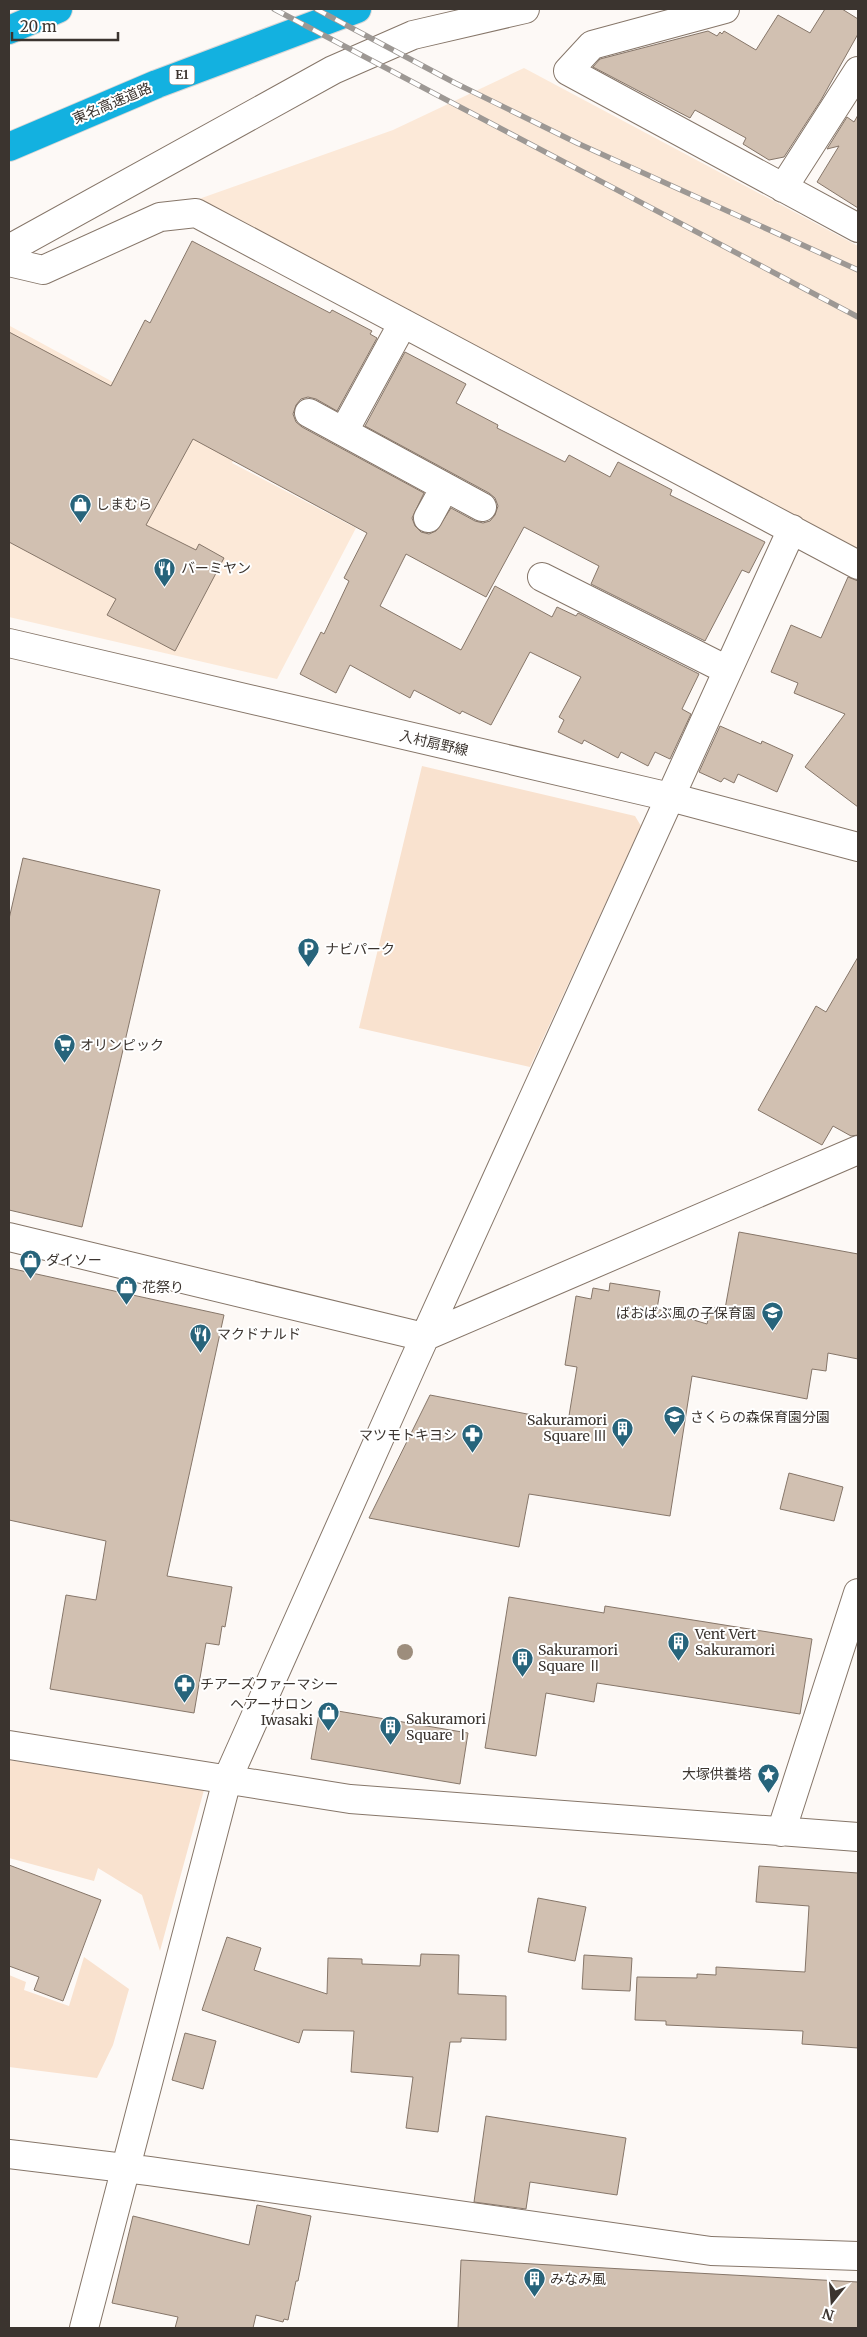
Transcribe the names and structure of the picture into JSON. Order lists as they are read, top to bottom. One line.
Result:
{"streets":{"highway":["E1","東名高速道路"],"street":["入村扇野線"]},"places":{"shop":["しまむら","ダイソー","花祭り","ヘアーサロン Iwasaki"],"restaurant":["バーミヤン","マクドナルド"],"parking":["ナビパーク"],"supermarket":["オリンピック"],"school or university":["ばおばぶ風の子保育園","さくらの森保育園分園"],"building":["Sakuramori Square Ⅲ","Vent Vert Sakuramori","Sakuramori Square Ⅱ","Sakuramori Square Ⅰ","みなみ風"],"pharmacy":["マツモトキヨシ","チアーズファーマシー"],"place":["大塚供養塔"]},"scale_bar":"20 m","north":"bottom"}
